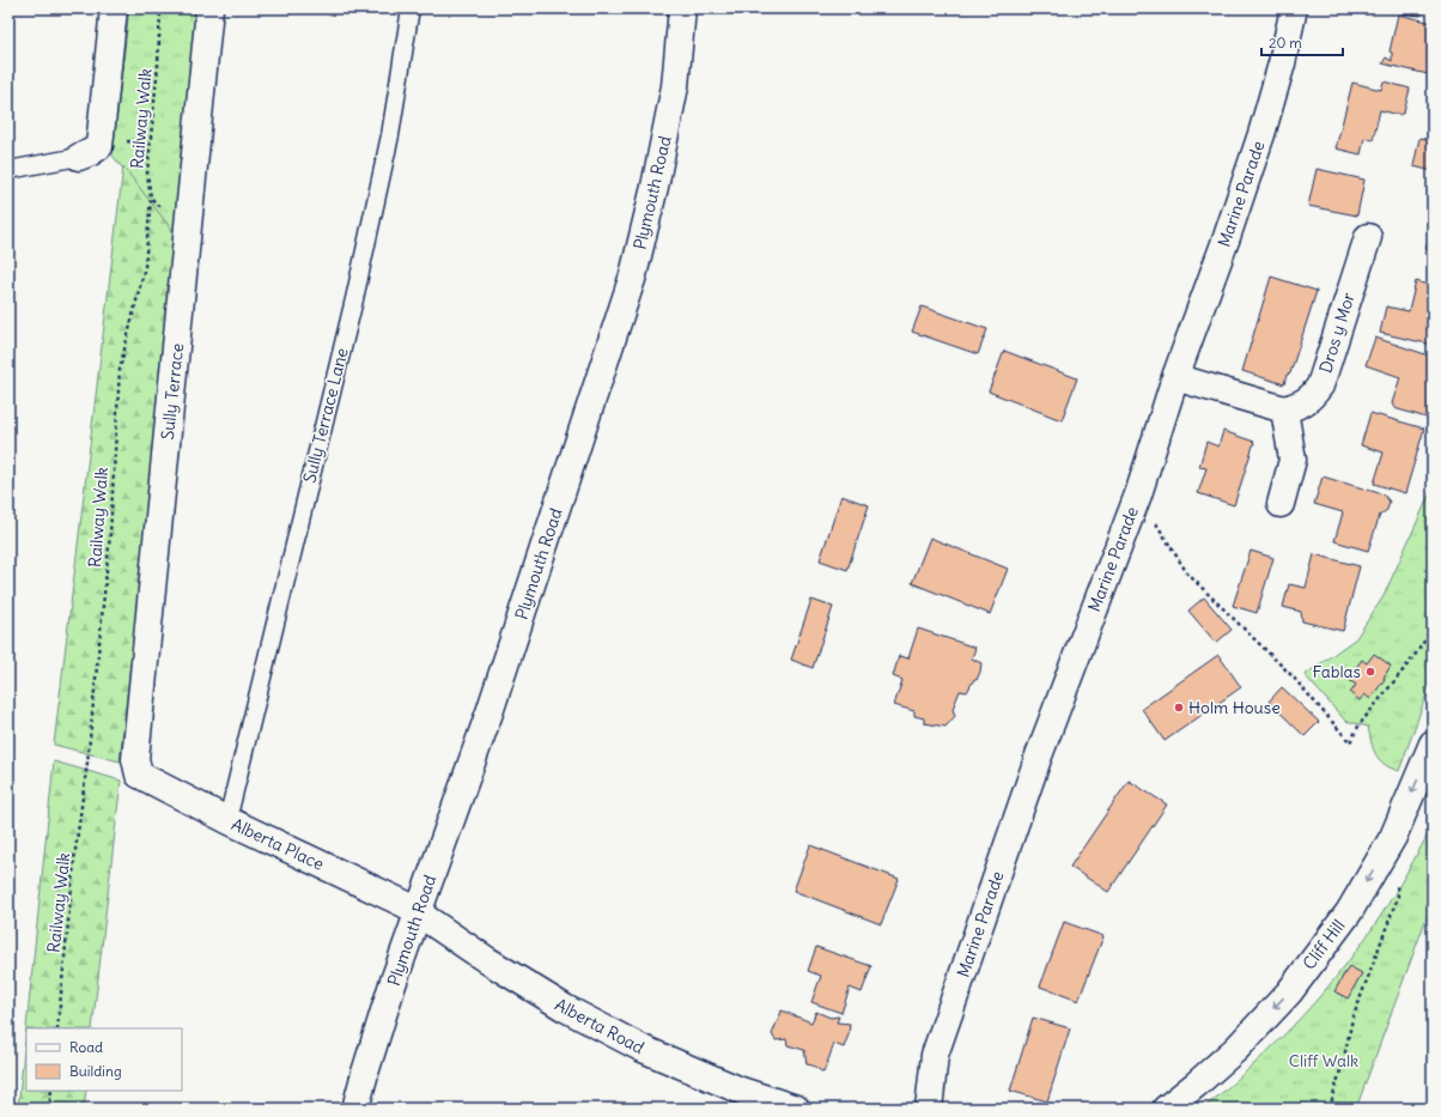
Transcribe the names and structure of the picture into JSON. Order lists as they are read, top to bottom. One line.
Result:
{"streets":{"street":["Plymouth Road","Marine Parade","Dros y Mor","Sully Terrace","Alberta Place","Cliff Hill","Alberta Road"],"lane":["Sully Terrace Lane"],"path":["Railway Walk"]},"crossings":[["Plymouth Road","Alberta Place"],["Plymouth Road","Alberta Road"],["Sully Terrace","Alberta Place"],["Sully Terrace Lane","Alberta Place"],["Alberta Place","Alberta Road"]],"one_way":["Cliff Hill"],"parks":["Cliff Walk"],"places":["Fablas","Holm House"],"legend":["Road","Building"],"scale_bar":"20 m"}
